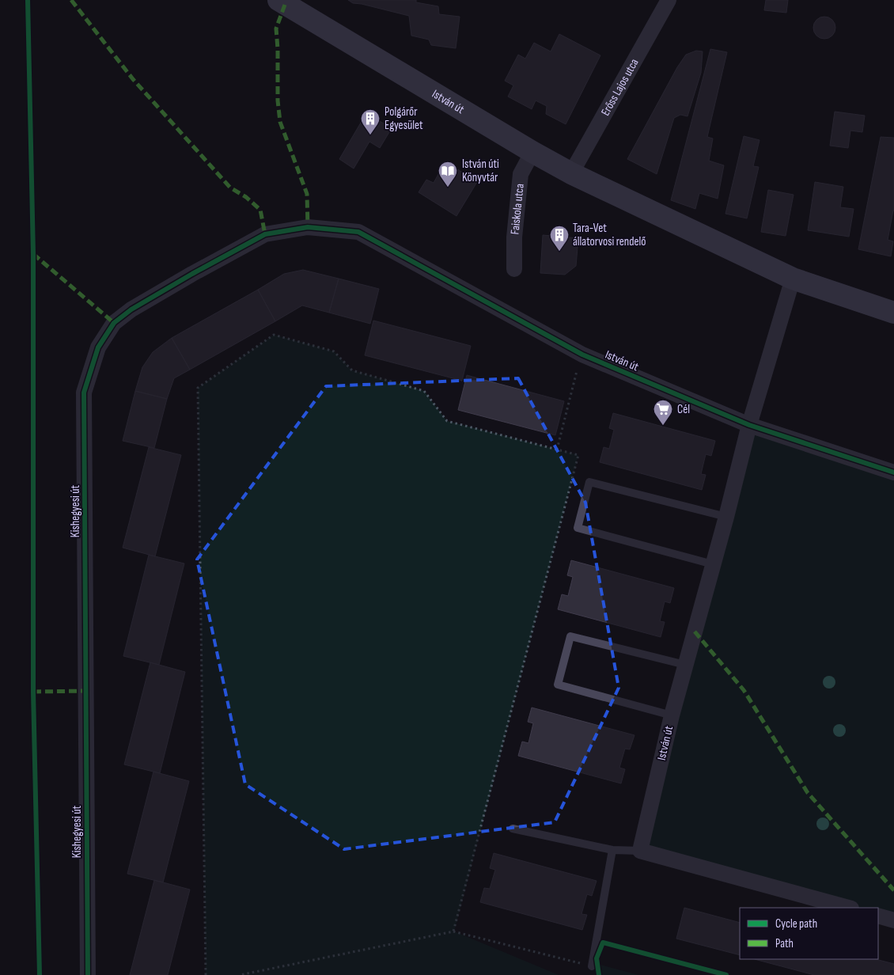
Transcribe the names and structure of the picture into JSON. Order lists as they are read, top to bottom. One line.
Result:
{"streets":{"street":["Erőss Lajos utca","István út","Faiskola utca","Kishegyesi út"]},"crossings":[["Erőss Lajos utca","István út"],["István út","Faiskola utca"],["István út","Kishegyesi út"]],"places":{"building":["Polgárőr Egyesület","Tara-Vet állatorvosi rendelő"],"library":["István úti Könyvtár"],"supermarket":["Cél"]},"legend":["Cycle path","Path"]}
